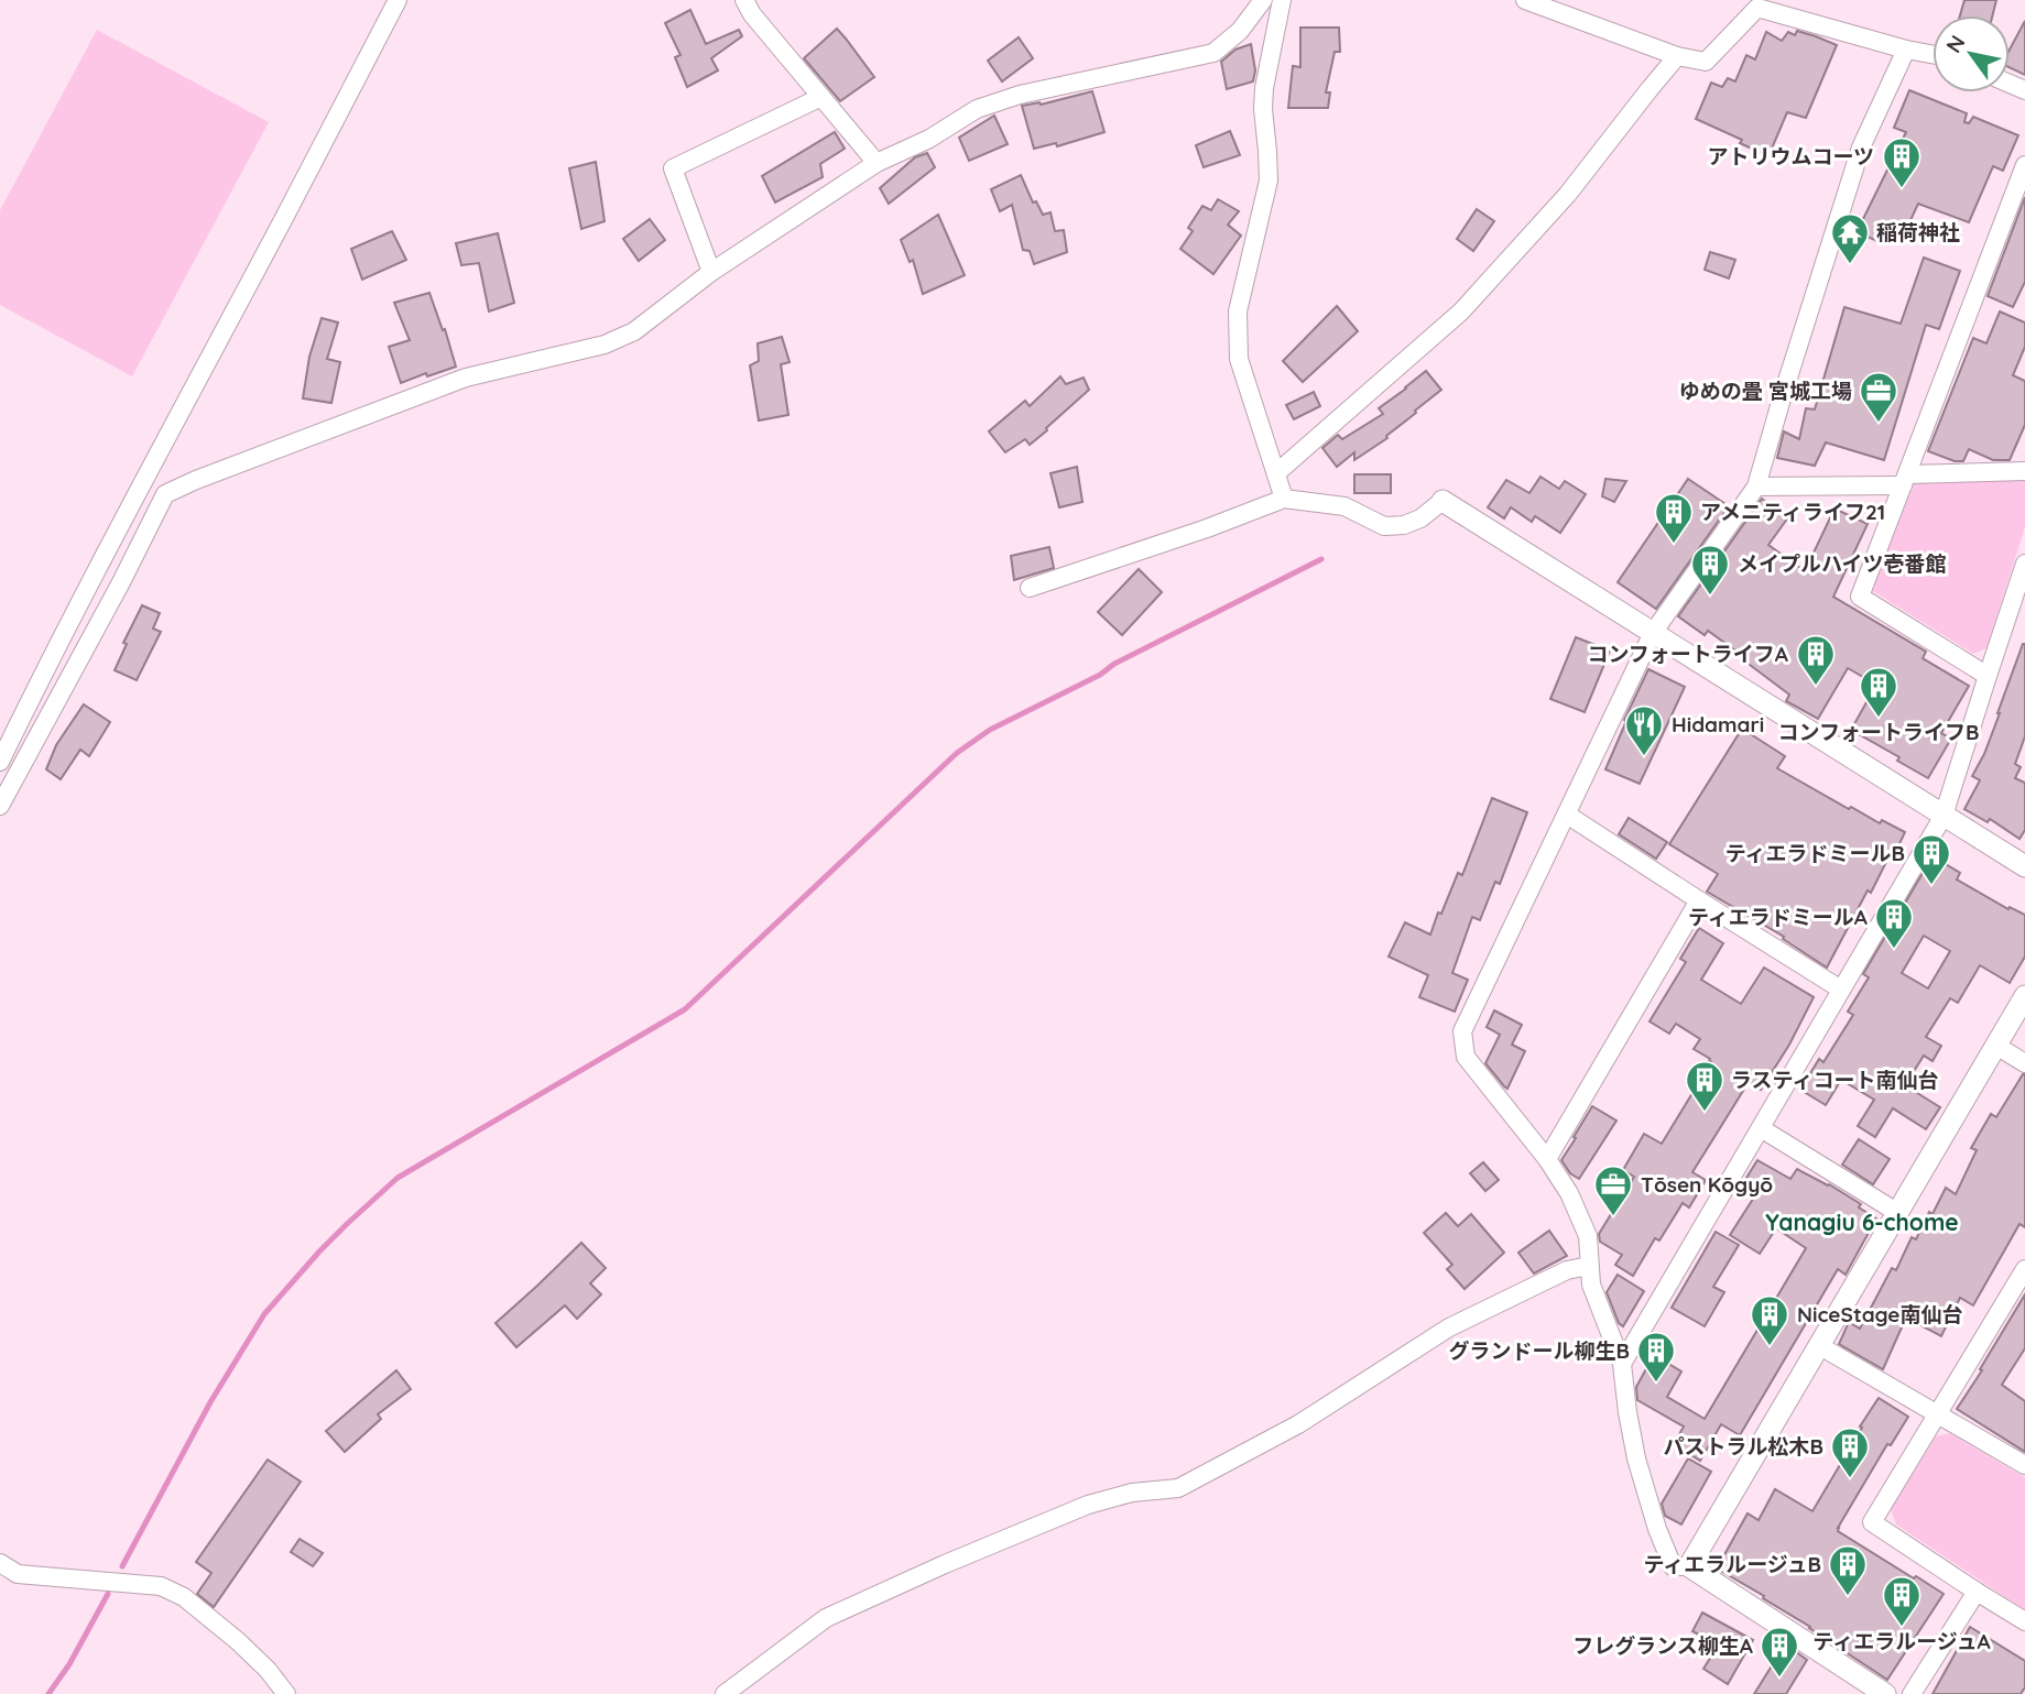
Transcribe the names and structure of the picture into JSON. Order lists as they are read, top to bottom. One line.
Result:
{"districts":["Yanagiu 6-chome"],"places":{"building":["アトリウムコーツ","アメニティライフ21","メイプルハイツ壱番館","コンフォートライフA","コンフォートライフB","ティエラドミールB","ティエラドミールA","ラスティコート南仙台","NiceStage南仙台","グランドール柳生B","パストラル松木B","ティエラルージュB","ティエラルージュA","フレグランス柳生A"],"temple":["稲荷神社"],"office":["ゆめの畳 宮城工場","Tōsen Kōgyō"],"restaurant":["Hidamari"]},"north":"top left"}
